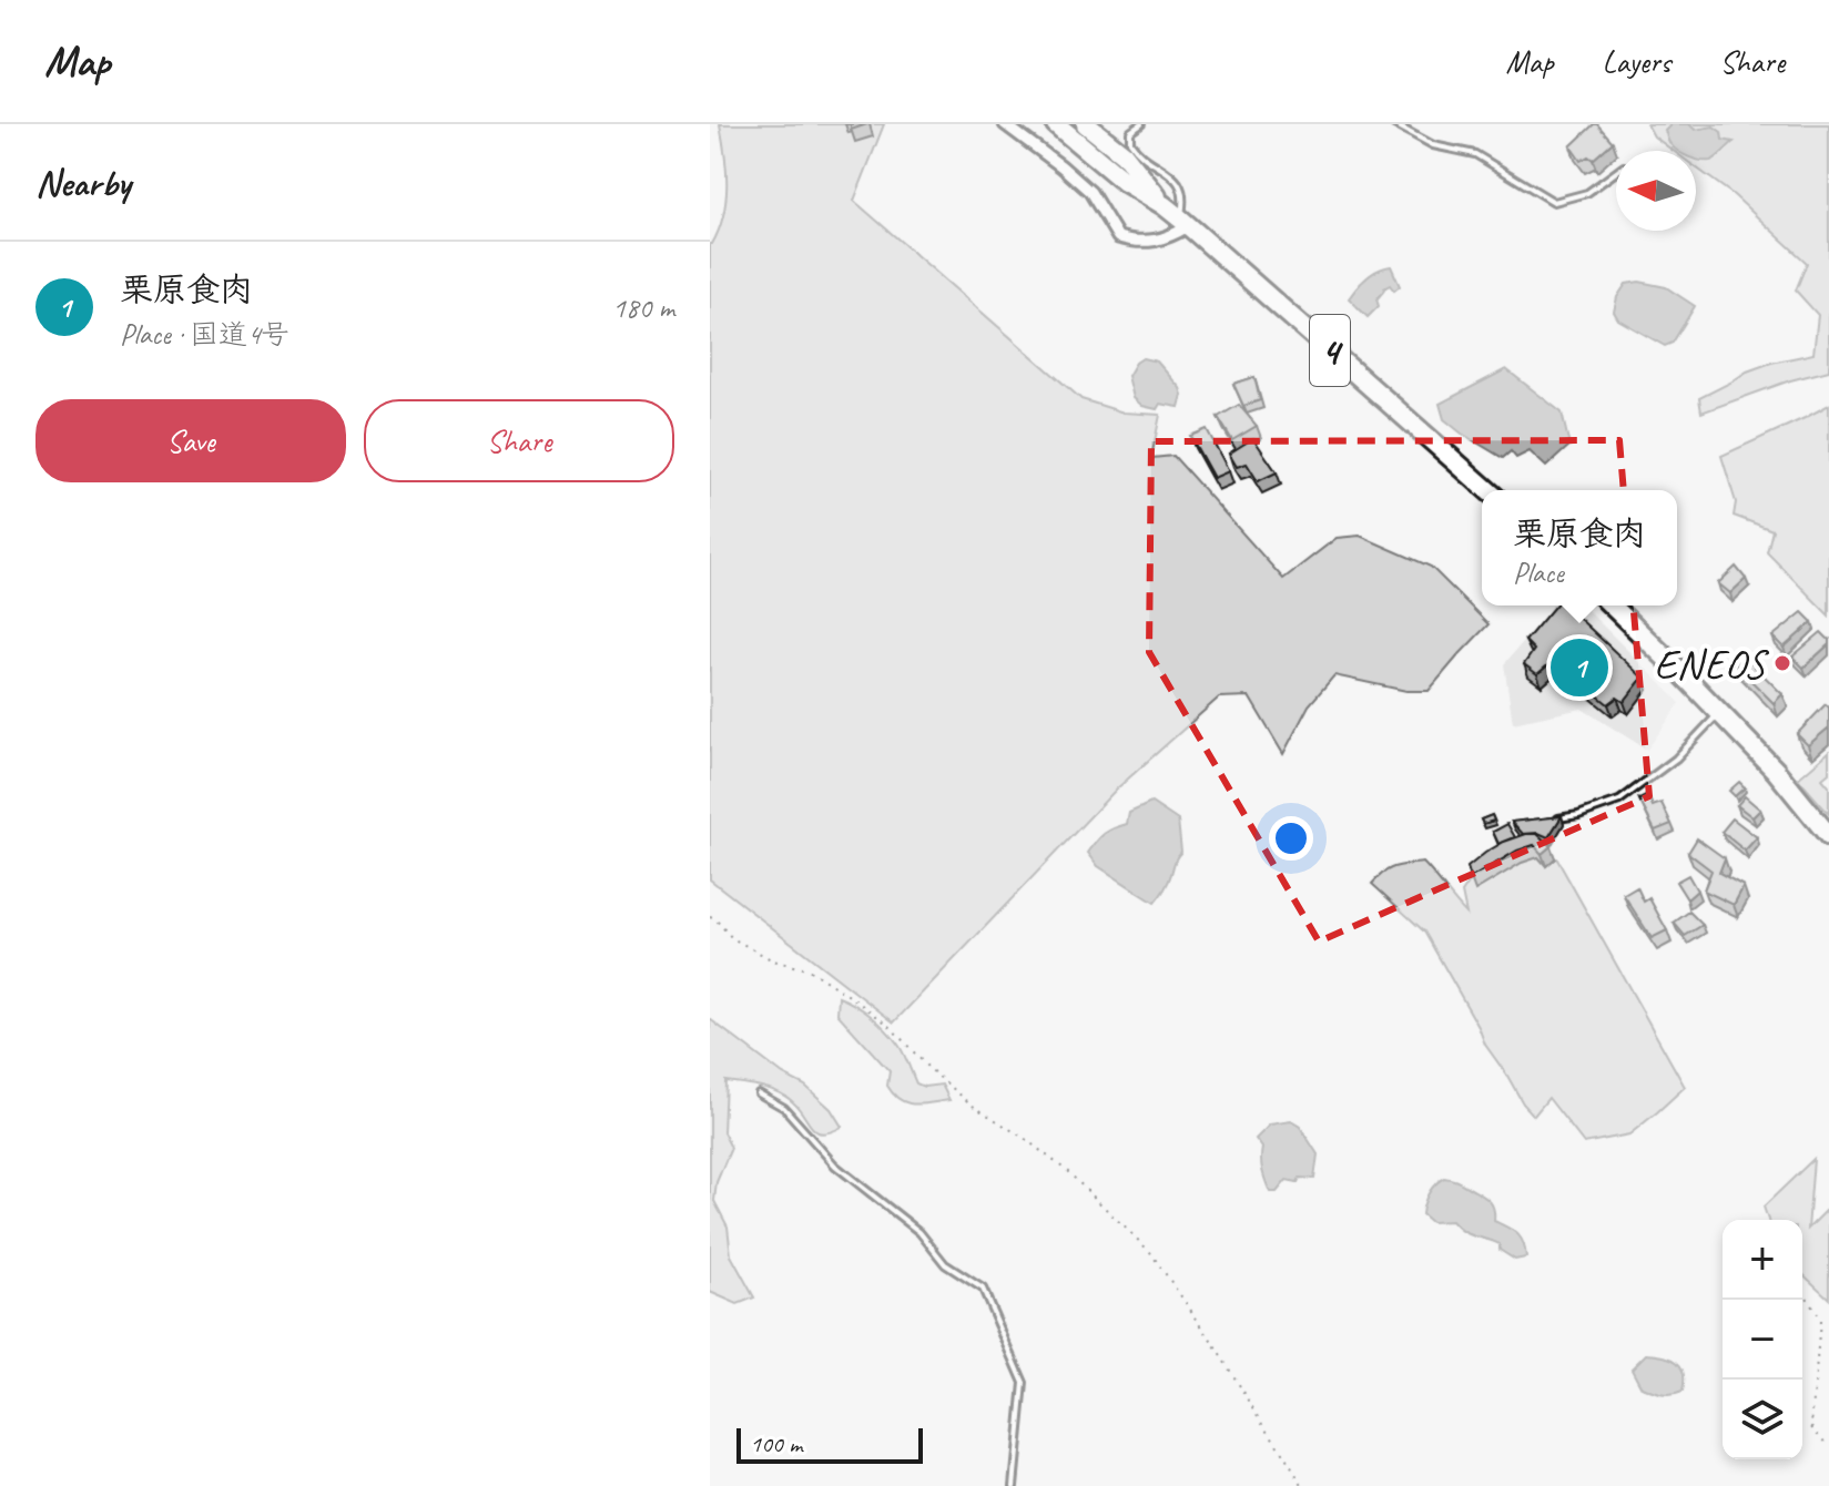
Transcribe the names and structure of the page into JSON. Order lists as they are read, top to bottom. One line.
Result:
{"streets":{"highway":["4"]},"places":["ENEOS"],"scale_bar":"100 m","north":"left","page":{"header":"Map","nav":["Map","Layers","Share"],"heading":"Nearby","list":[{"mark":"1","name":"栗原食肉","note":"Place · 国道4号","value":"180 m"}],"buttons":["Save","Share"],"popup":["栗原食肉","Place"],"pins":"1","map_buttons":["+","−"],"scale":"100 m"}}
